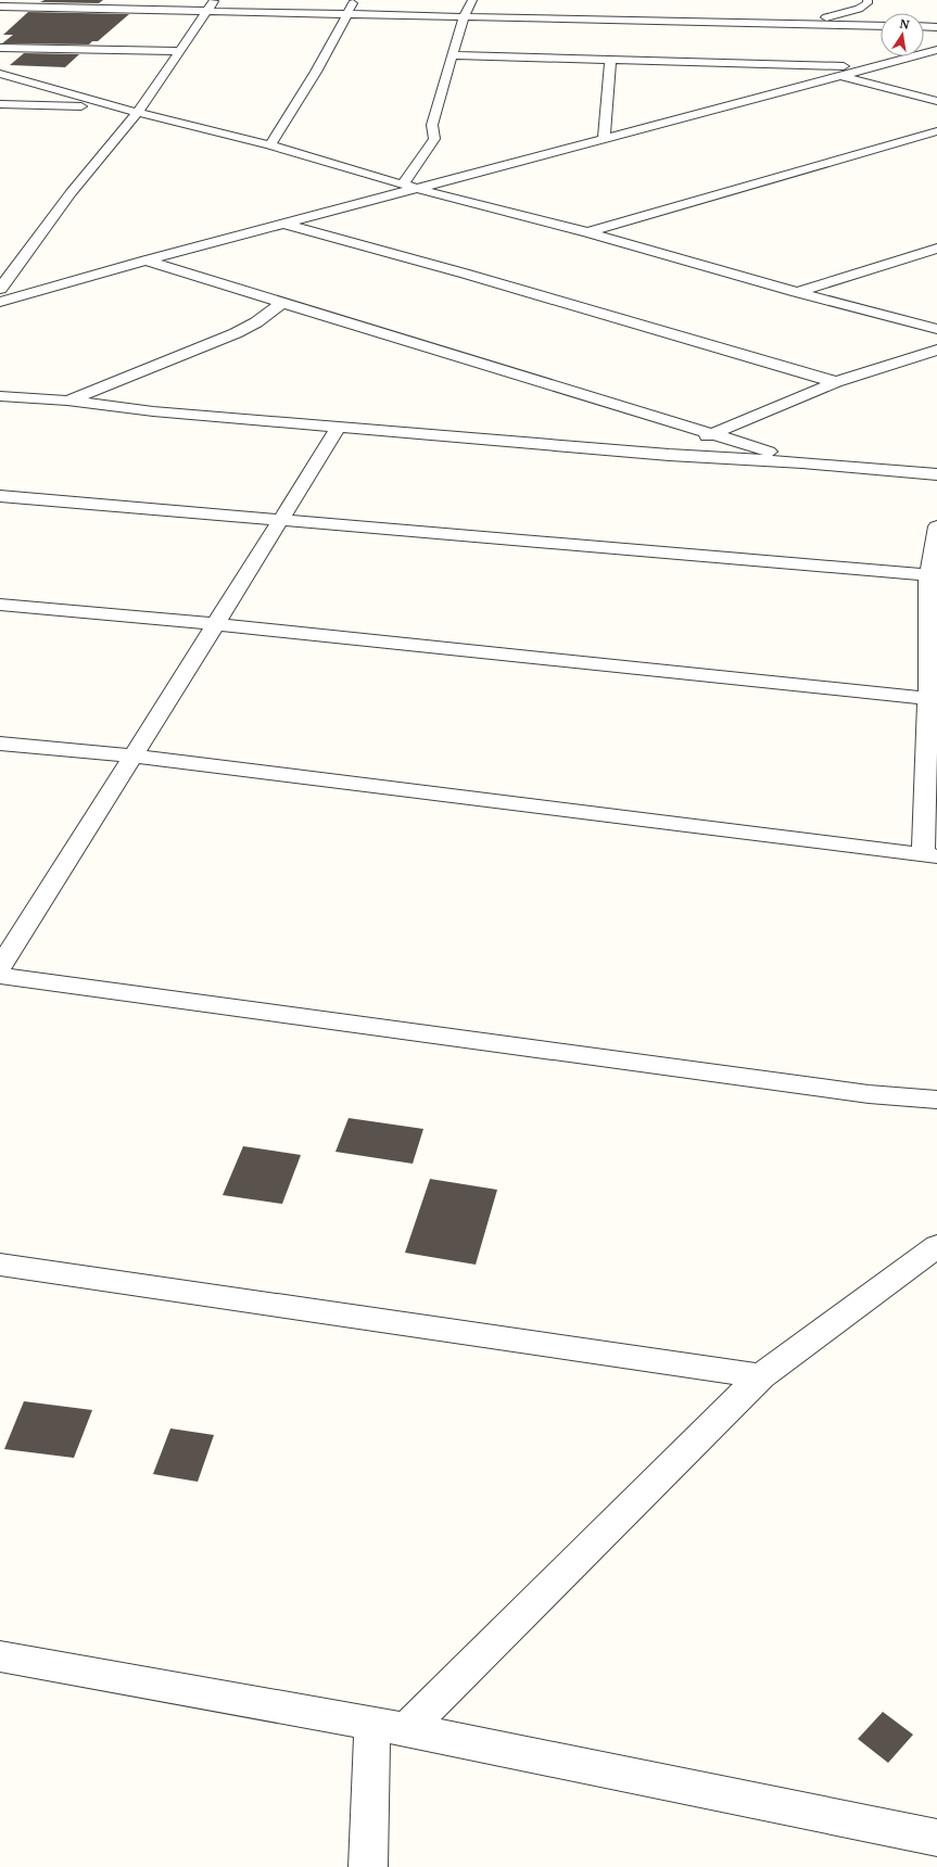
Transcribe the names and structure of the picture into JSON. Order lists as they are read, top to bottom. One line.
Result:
{"north":"top"}
